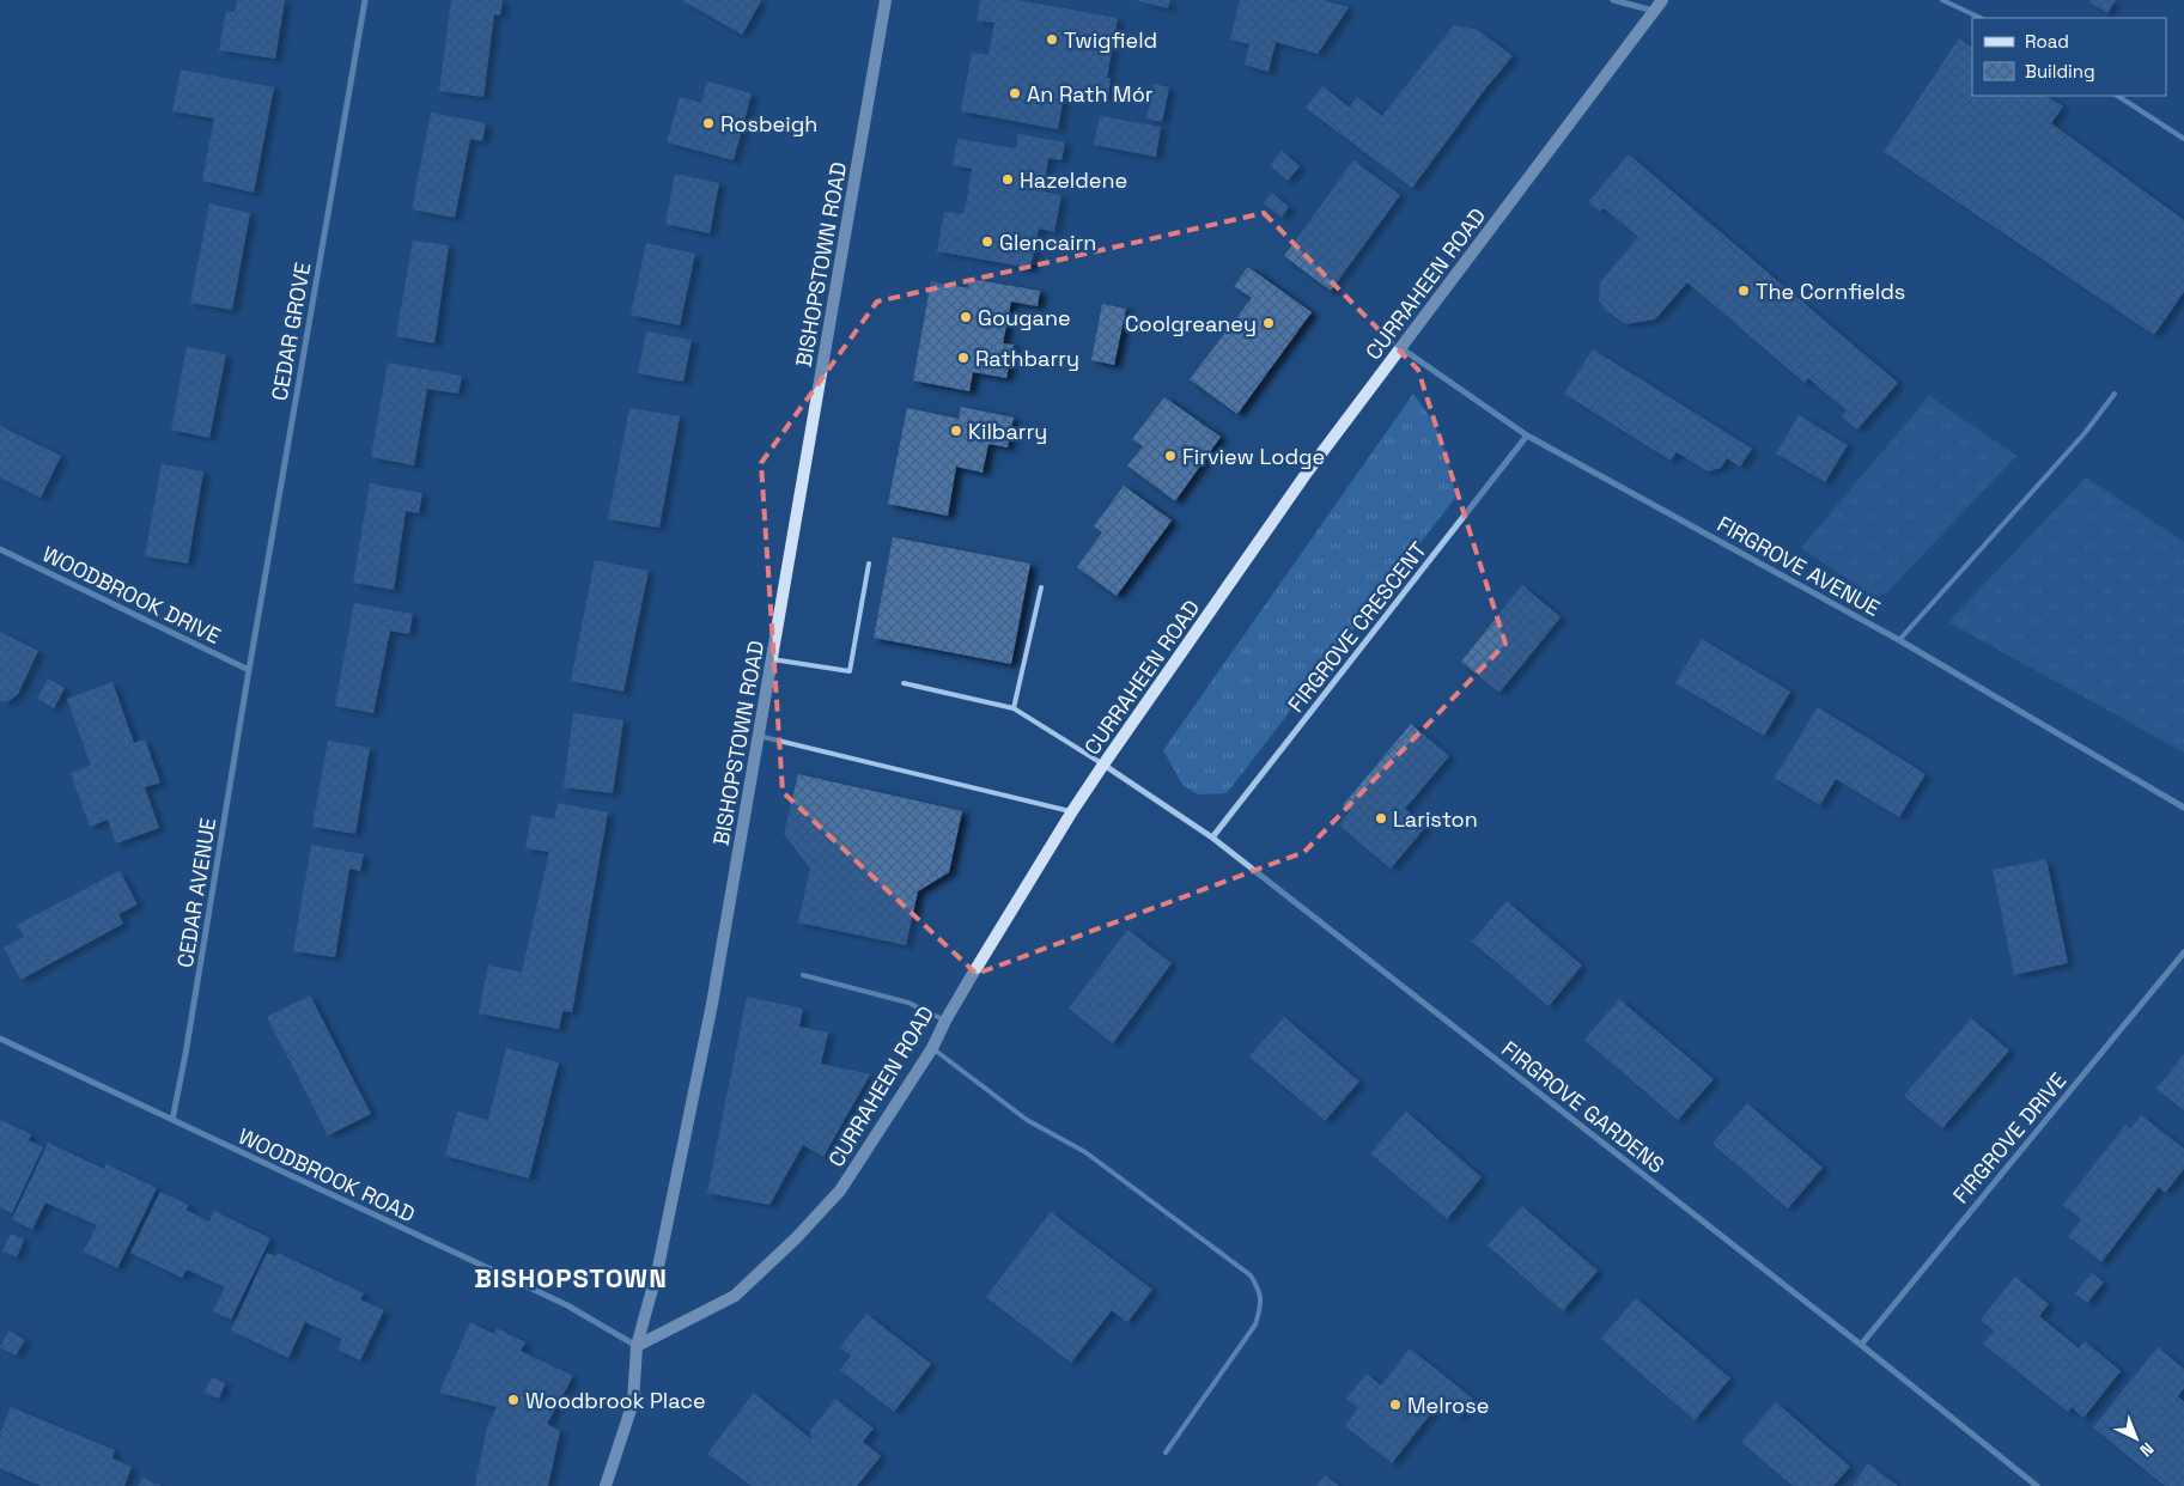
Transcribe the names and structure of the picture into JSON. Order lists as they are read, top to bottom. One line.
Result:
{"streets":{"street":["BISHOPSTOWN ROAD","CURRAHEEN ROAD","CEDAR GROVE","FIRGROVE AVENUE","WOODBROOK DRIVE","FIRGROVE CRESCENT","CEDAR AVENUE","FIRGROVE GARDENS","FIRGROVE DRIVE","WOODBROOK ROAD"]},"crossings":[["BISHOPSTOWN ROAD","CURRAHEEN ROAD"],["BISHOPSTOWN ROAD","WOODBROOK ROAD"],["CURRAHEEN ROAD","FIRGROVE AVENUE"],["CURRAHEEN ROAD","FIRGROVE GARDENS"],["CURRAHEEN ROAD","WOODBROOK ROAD"],["CEDAR GROVE","WOODBROOK DRIVE"],["CEDAR GROVE","CEDAR AVENUE"],["FIRGROVE AVENUE","FIRGROVE CRESCENT"],["WOODBROOK DRIVE","CEDAR AVENUE"],["FIRGROVE CRESCENT","FIRGROVE GARDENS"],["CEDAR AVENUE","WOODBROOK ROAD"],["FIRGROVE GARDENS","FIRGROVE DRIVE"]],"districts":["BISHOPSTOWN"],"places":["Twigfield","An Rath Mór","Rosbeigh","Hazeldene","Glencairn","The Cornfields","Gougane","Coolgreaney","Rathbarry","Kilbarry","Firview Lodge","Lariston","Woodbrook Place","Melrose"],"legend":["Road","Building"],"north":"bottom right"}
